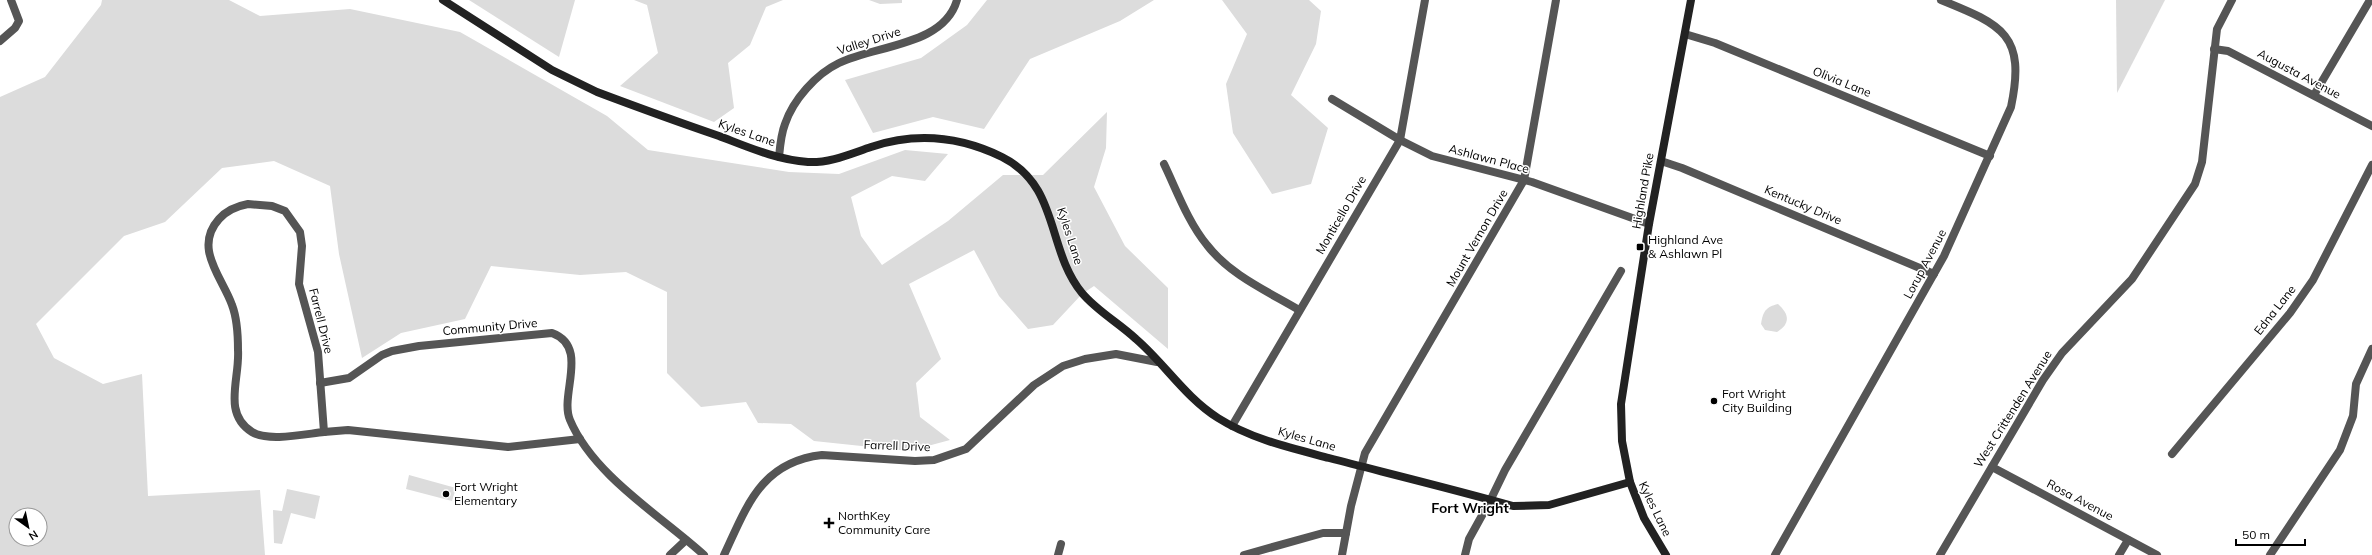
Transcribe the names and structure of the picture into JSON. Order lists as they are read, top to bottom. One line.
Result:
{"streets":{"main road":["Kyles Lane","Highland Pike"],"street":["Valley Drive","Augusta Avenue","Olivia Lane","Ashlawn Place","Kentucky Drive","Monticello Drive","Mount Vernon Drive","Lorup Avenue","Edna Lane","Farrell Drive","Community Drive","West Crittenden Avenue","Rosa Avenue"]},"crossings":[["Valley Drive","Kyles Lane"],["Augusta Avenue","West Crittenden Avenue"],["Olivia Lane","Highland Pike"],["Olivia Lane","Lorup Avenue"],["Kyles Lane","Highland Pike"],["Kyles Lane","Monticello Drive"],["Kyles Lane","Mount Vernon Drive"],["Kyles Lane","Farrell Drive"],["Ashlawn Place","Highland Pike"],["Ashlawn Place","Monticello Drive"],["Ashlawn Place","Mount Vernon Drive"],["Highland Pike","Kentucky Drive"],["Kentucky Drive","Lorup Avenue"],["Farrell Drive","Community Drive"],["West Crittenden Avenue","Rosa Avenue"]],"districts":["Fort Wright"],"places":{"transit":["Highland Ave & Ashlawn Pl"],"other":["Fort Wright City Building","Fort Wright Elementary"],"health":["NorthKey Community Care"]},"scale_bar":"50 m","north":"bottom right"}
